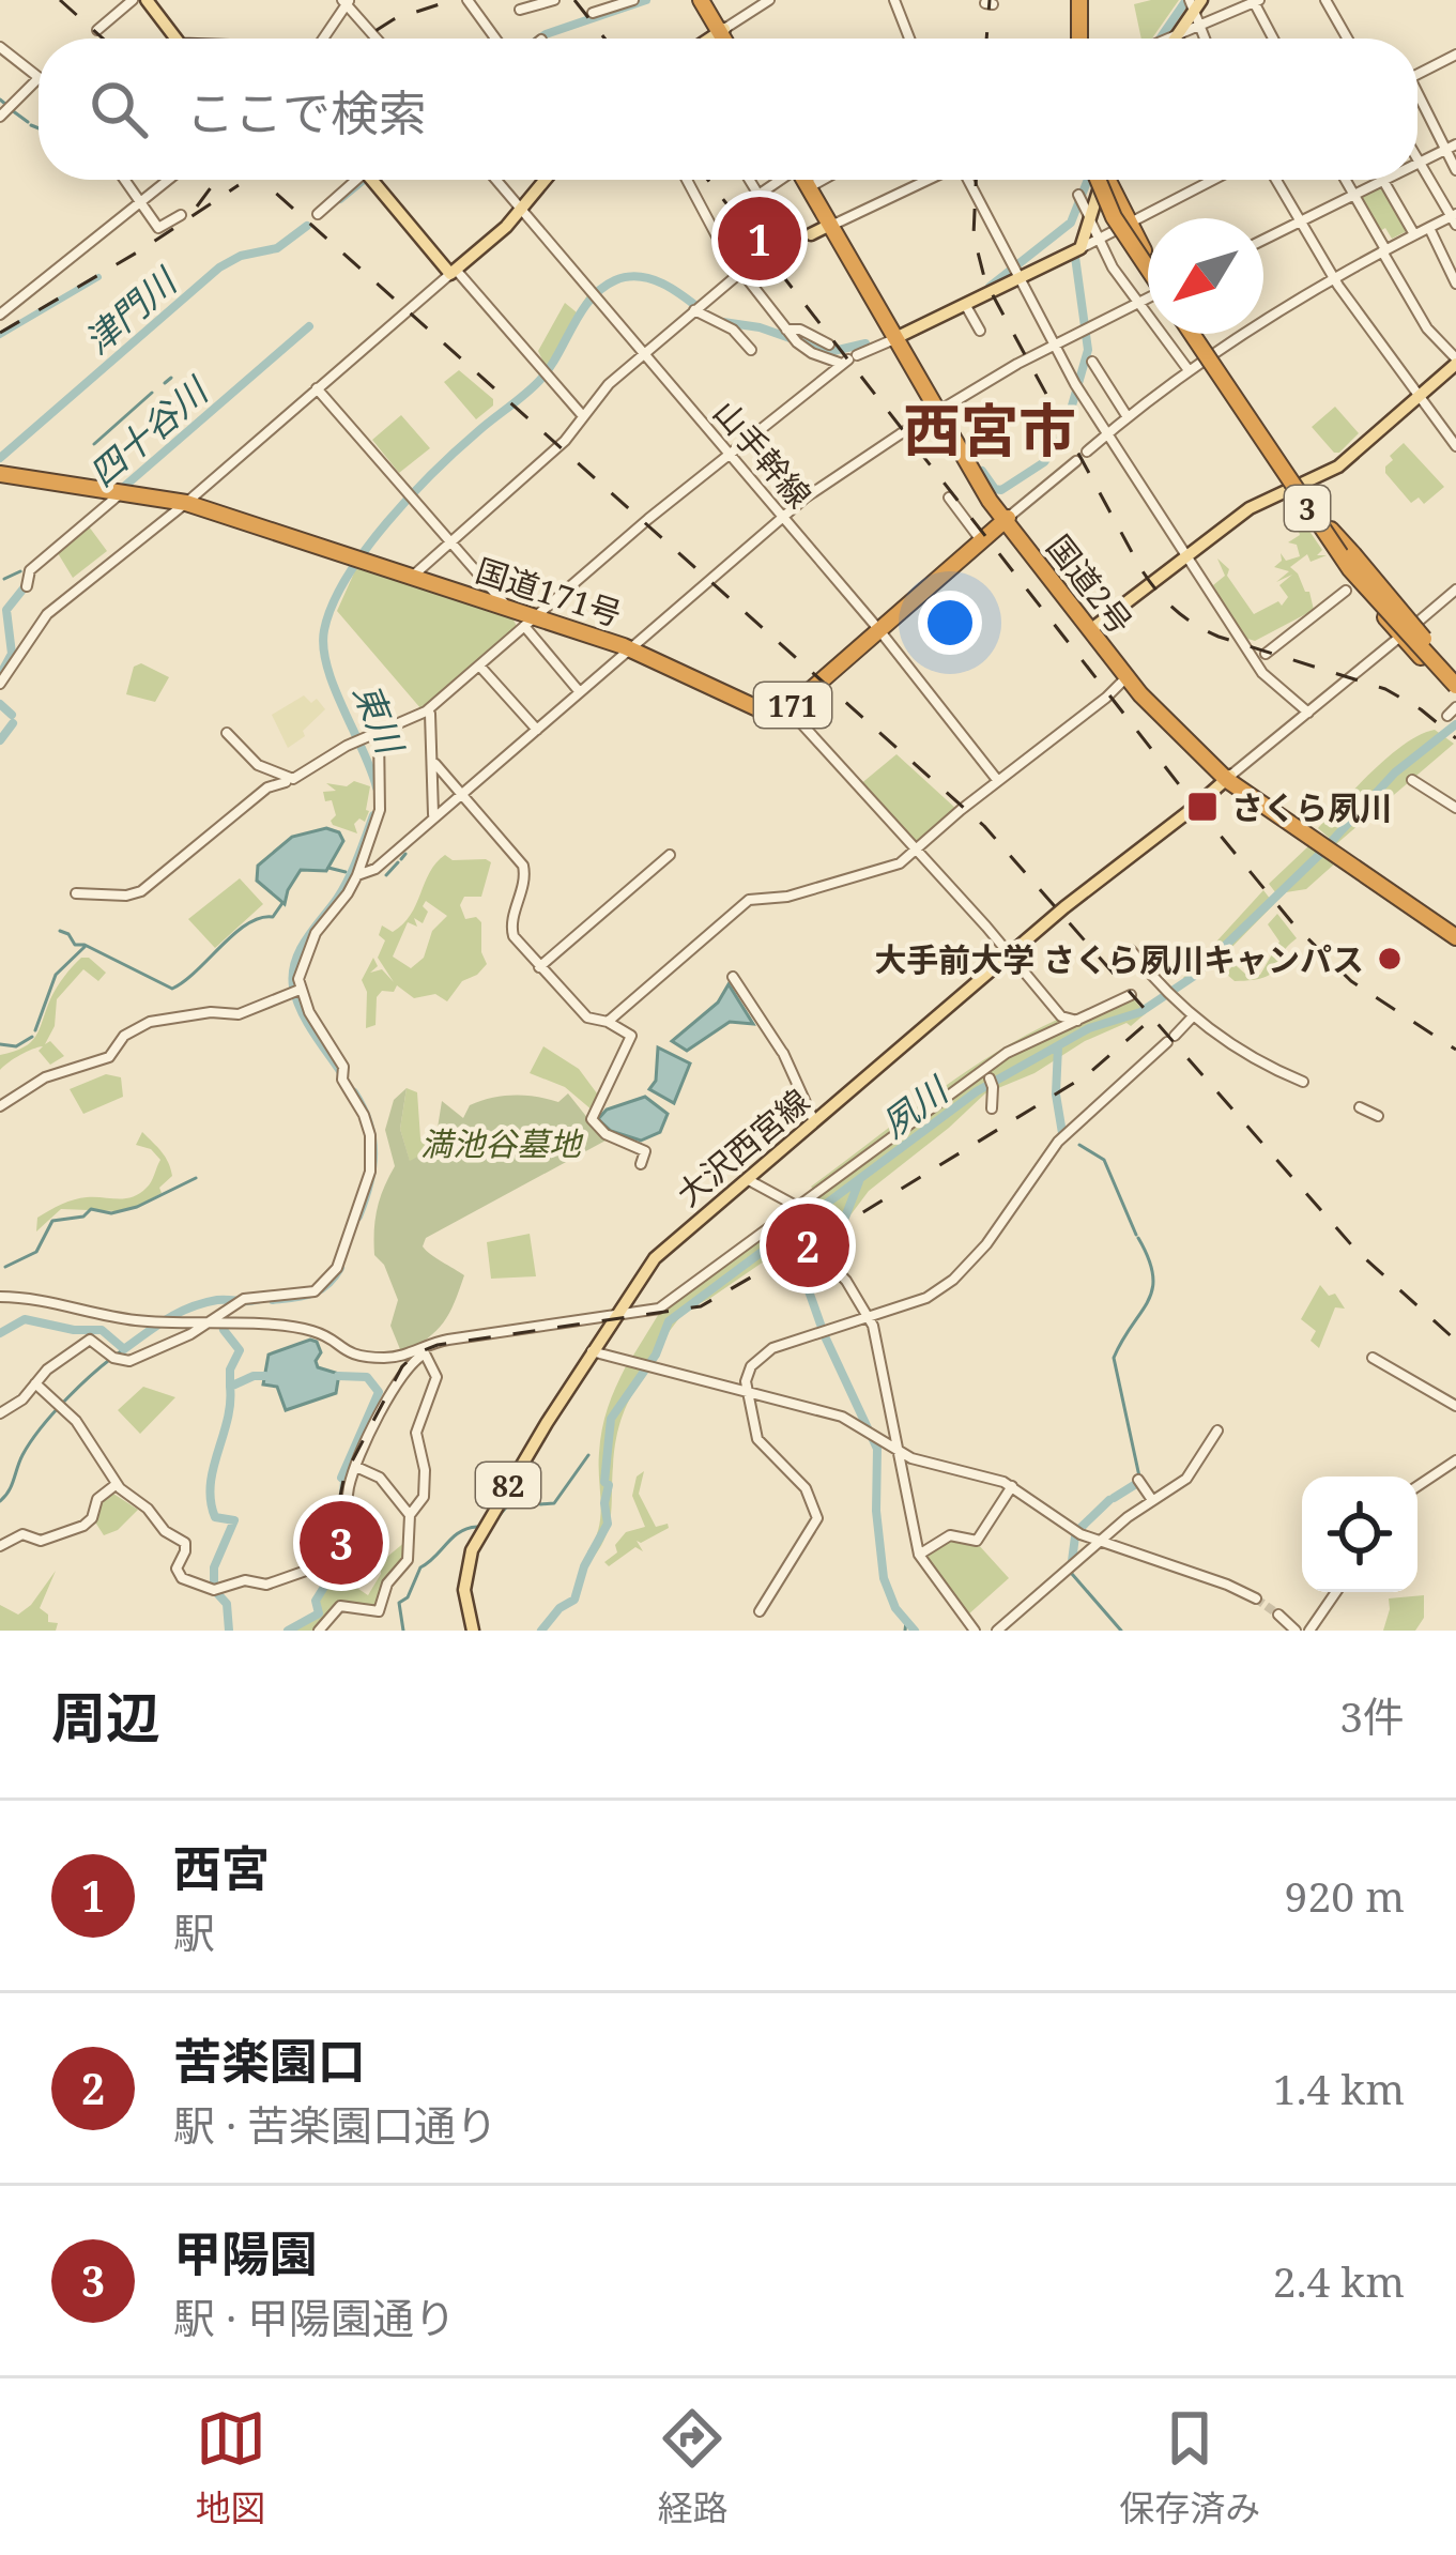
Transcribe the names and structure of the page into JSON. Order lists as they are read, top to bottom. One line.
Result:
{"streets":{"highway":["3","国道2号","国道171号","171"],"main road":["大沢西宮線","82"],"street":["山手幹線"]},"crossings":[["山手幹線","171"],["国道2号","171"],["国道2号","大沢西宮線"],["国道171号","171"]],"districts":["西宮市"],"water":["津門川","四十谷川","東川","夙川"],"parks":["満池谷墓地"],"places":{"transit":["さくら夙川"],"other":["大手前大学 さくら夙川キャンパス"]},"north":"bottom left","page":{"search":"ここで検索","pins":["1","2","3"],"heading":["周辺","3件"],"list":[{"mark":"1","name":"西宮","note":"駅","value":"920 m"},{"mark":"2","name":"苦楽園口","note":"駅 · 苦楽園口通り","value":"1.4 km"},{"mark":"3","name":"甲陽園","note":"駅 · 甲陽園通り","value":"2.4 km"}],"nav":["地図","経路","保存済み"]}}
